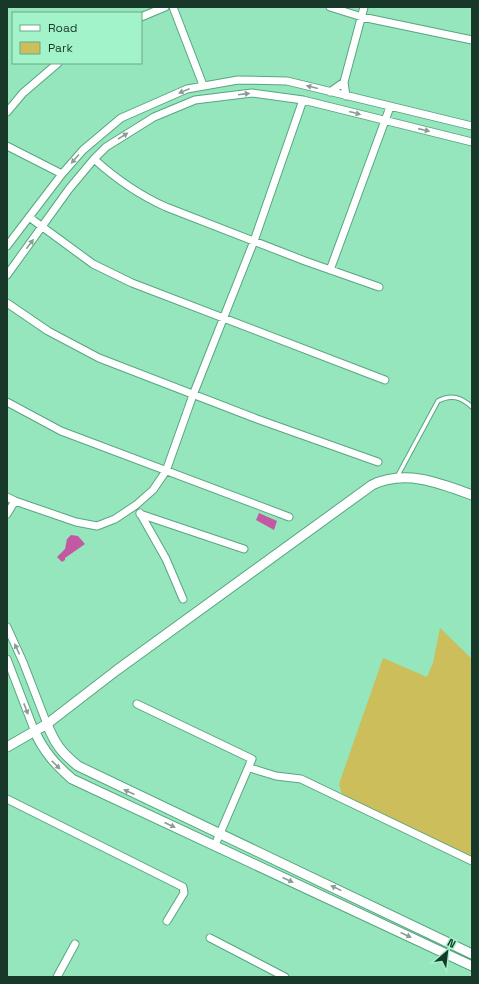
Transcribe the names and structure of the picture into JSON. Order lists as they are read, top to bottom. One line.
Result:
{"legend":["Road","Park"],"north":"top right"}
